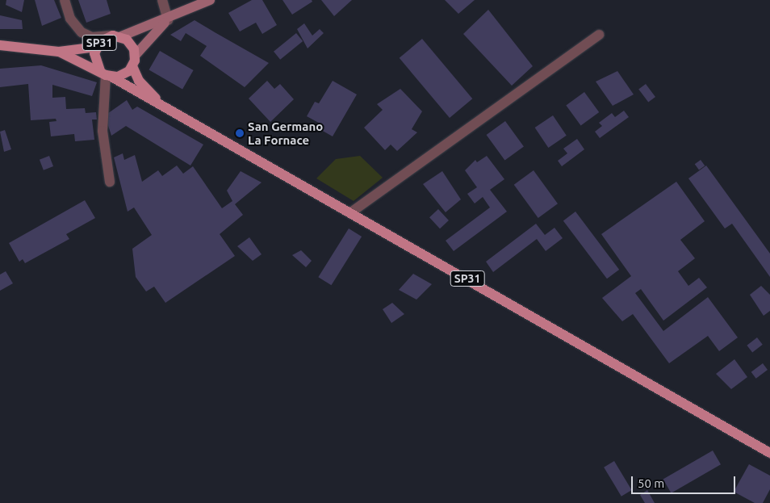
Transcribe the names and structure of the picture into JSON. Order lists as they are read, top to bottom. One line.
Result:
{"streets":{"main road":["SP31"]},"places":["San Germano La Fornace"],"scale_bar":"50 m"}
